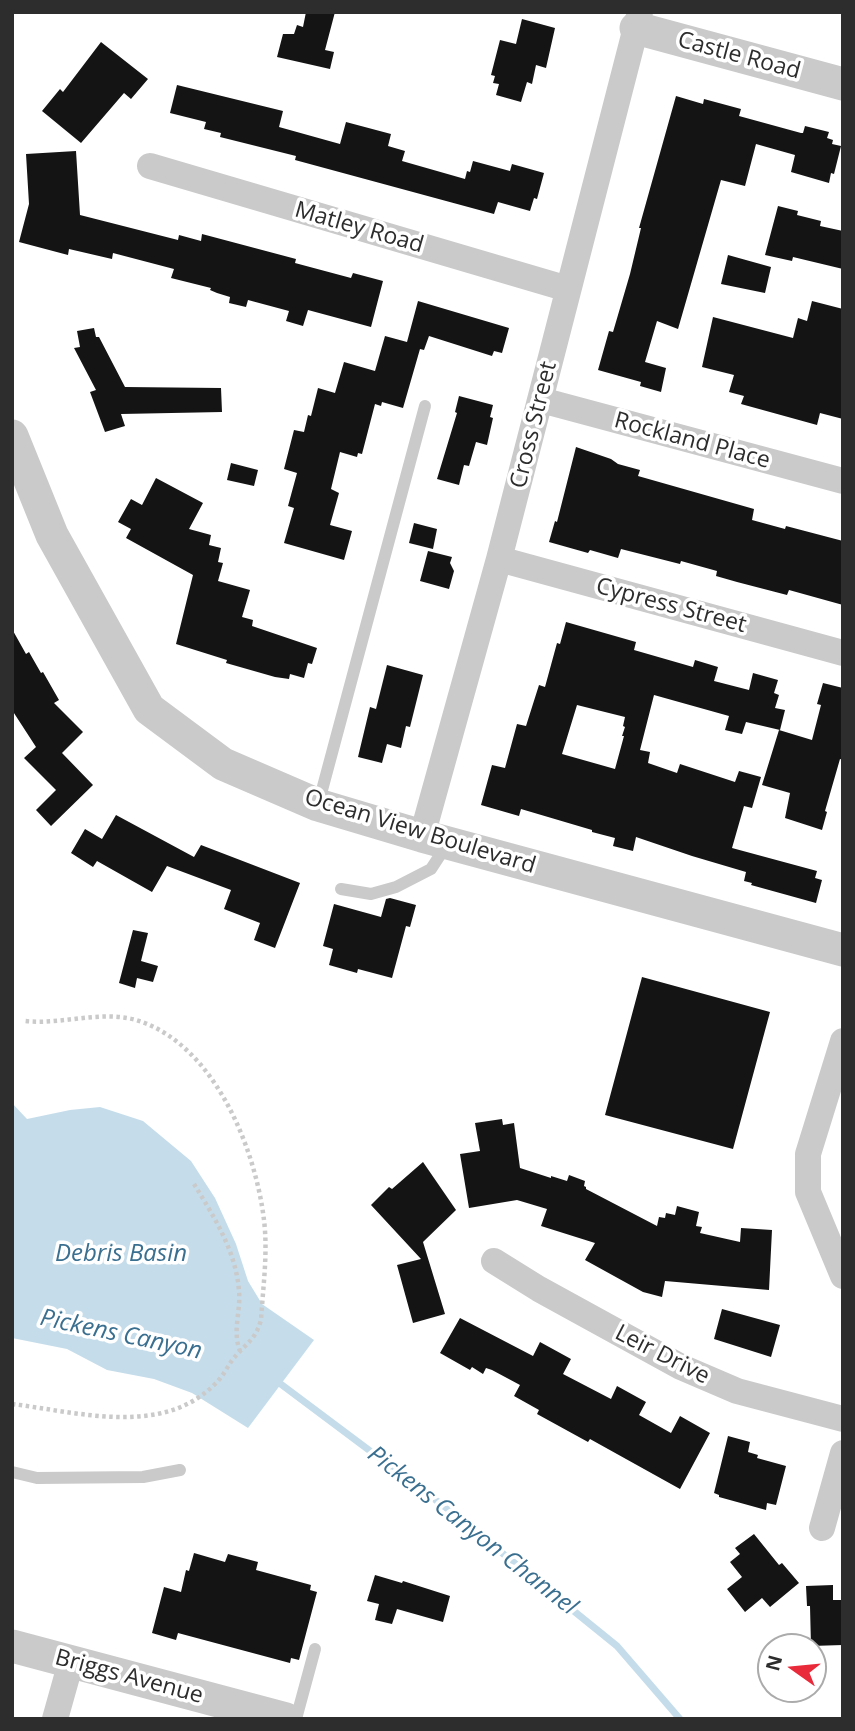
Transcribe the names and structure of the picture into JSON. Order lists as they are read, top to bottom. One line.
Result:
{"streets":{"street":["Castle Road","Matley Road","Cross Street","Rockland Place","Cypress Street","Ocean View Boulevard","Leir Drive","Briggs Avenue"]},"crossings":[["Castle Road","Cross Street"],["Matley Road","Cross Street"],["Cross Street","Rockland Place"],["Cross Street","Cypress Street"],["Cross Street","Ocean View Boulevard"]],"water":["Debris Basin","Pickens Canyon","Pickens Canyon Channel"],"north":"left"}
